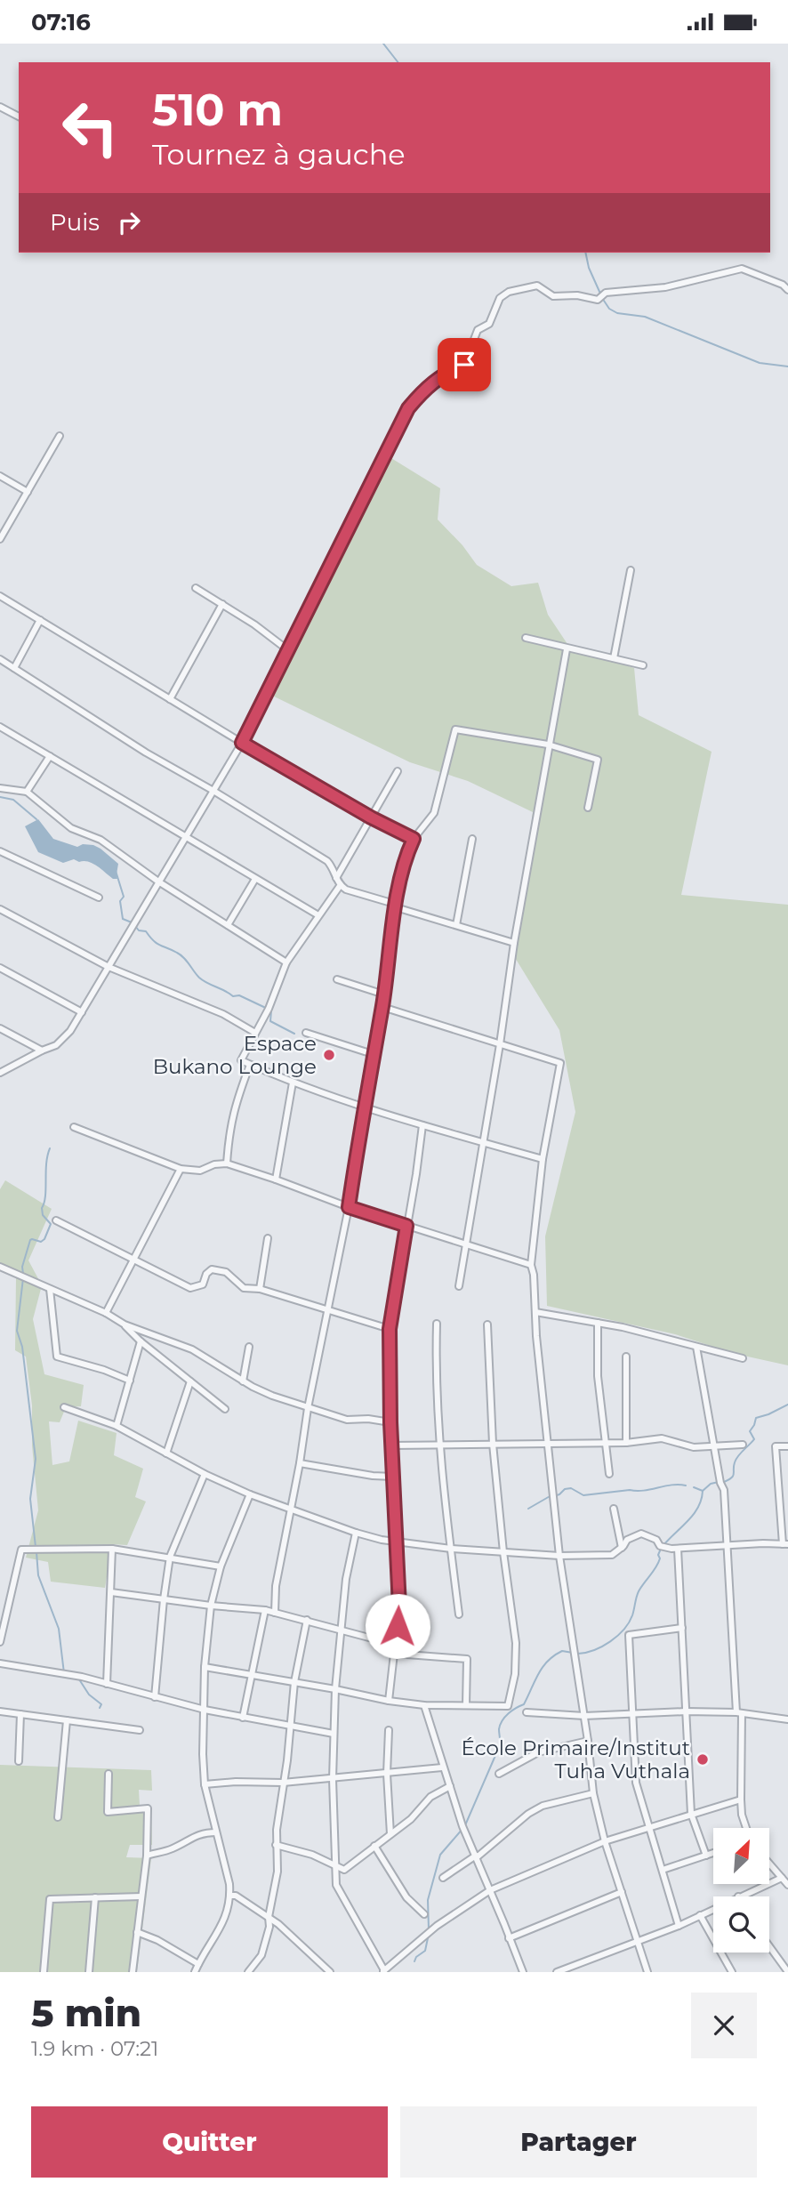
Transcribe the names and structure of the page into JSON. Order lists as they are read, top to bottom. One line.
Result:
{"places":["Espace Bukano Lounge","École Primaire/Institut Tuha Vuthala"],"north":"top right","page":{"status":"07:16","turn":["510 m","Tournez à gauche"],"then":"Puis","heading":["5 min","1.9 km · 07:21"],"buttons":["Quitter","Partager"]}}
